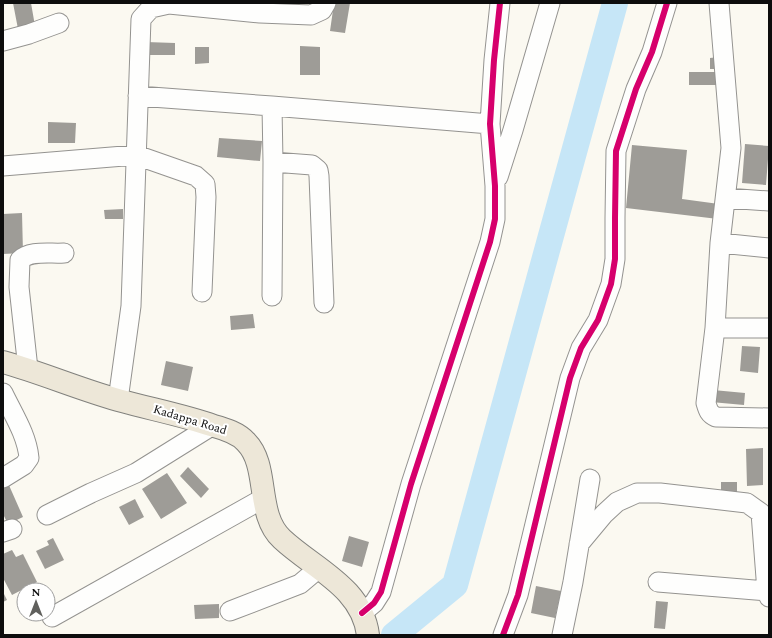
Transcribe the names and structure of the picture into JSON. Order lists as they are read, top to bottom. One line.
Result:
{"streets":{"main road":["Kadappa Road"]},"north":"top"}
